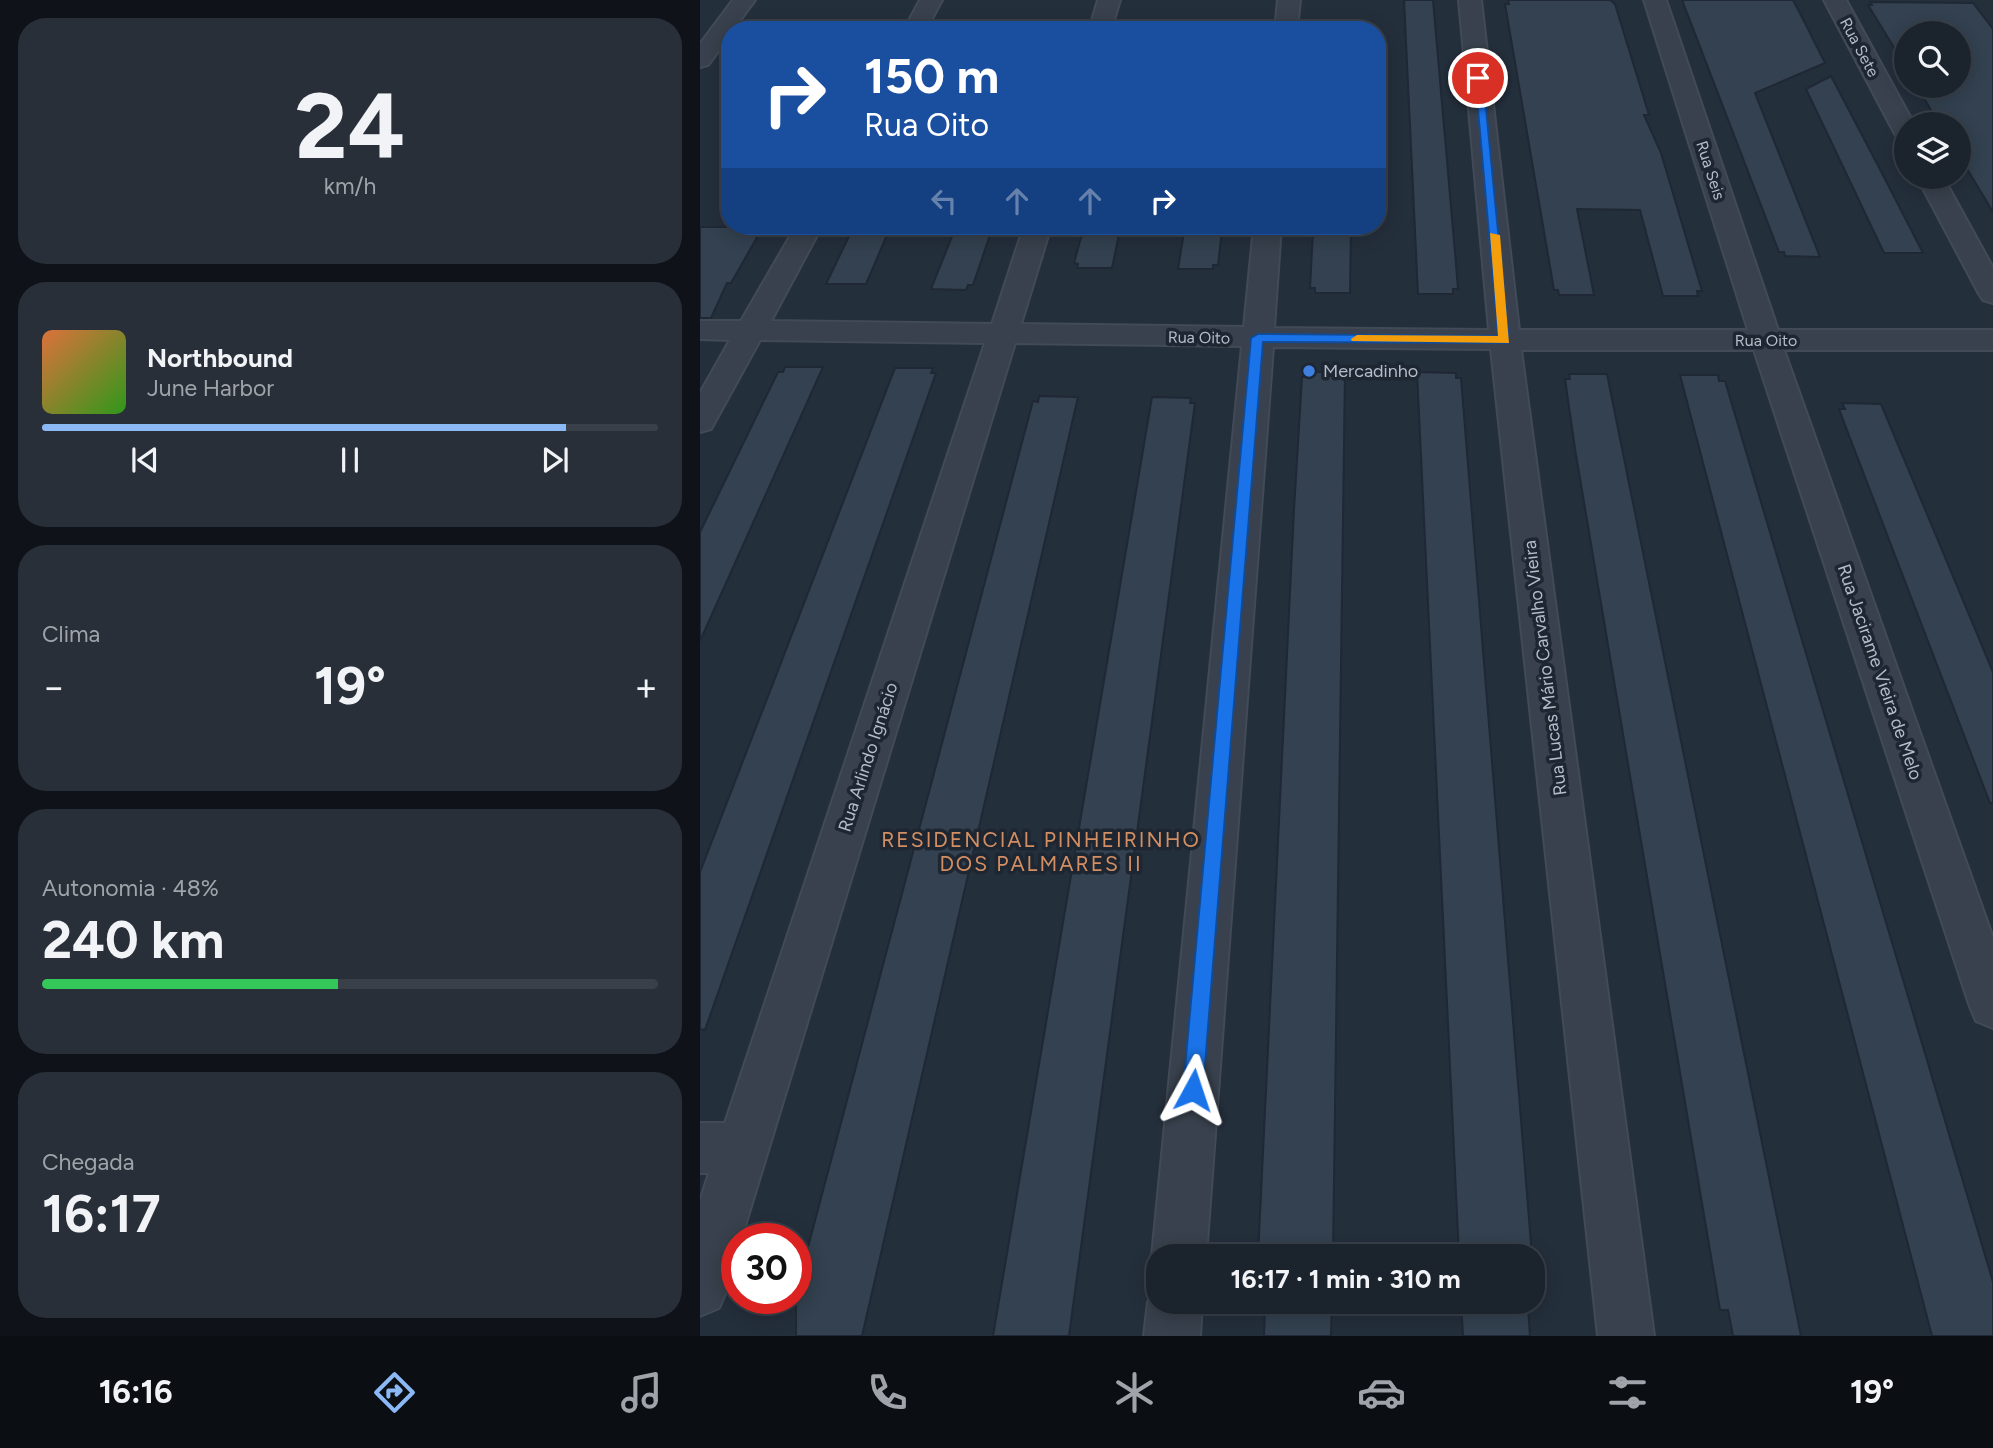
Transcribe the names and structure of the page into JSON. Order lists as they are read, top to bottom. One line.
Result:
{"streets":{"street":["Rua Sete","Rua Seis","Rua Oito","Rua Lucas Mário Carvalho Vieira","Rua Jacirame Vieira de Melo","Rua Arlindo Ignácio"]},"crossings":[["Rua Seis","Rua Oito"],["Rua Seis","Rua Jacirame Vieira de Melo"],["Rua Oito","Rua Lucas Mário Carvalho Vieira"],["Rua Oito","Rua Jacirame Vieira de Melo"],["Rua Oito","Rua Arlindo Ignácio"]],"districts":["RESIDENCIAL PINHEIRINHO DOS PALMARES II"],"places":["Mercadinho"],"page":{"tile":[["24","km/h"],"Clima",["Autonomia · 48%","240 km"],["Chegada","16:17"]],"turn":["150 m","Rua Oito"],"song":["Northbound","June Harbor"],"heat":["−","19°","+"],"limit":"30","trip":"16:17 · 1 min · 310 m","tabs":["16:16","19°"]}}
